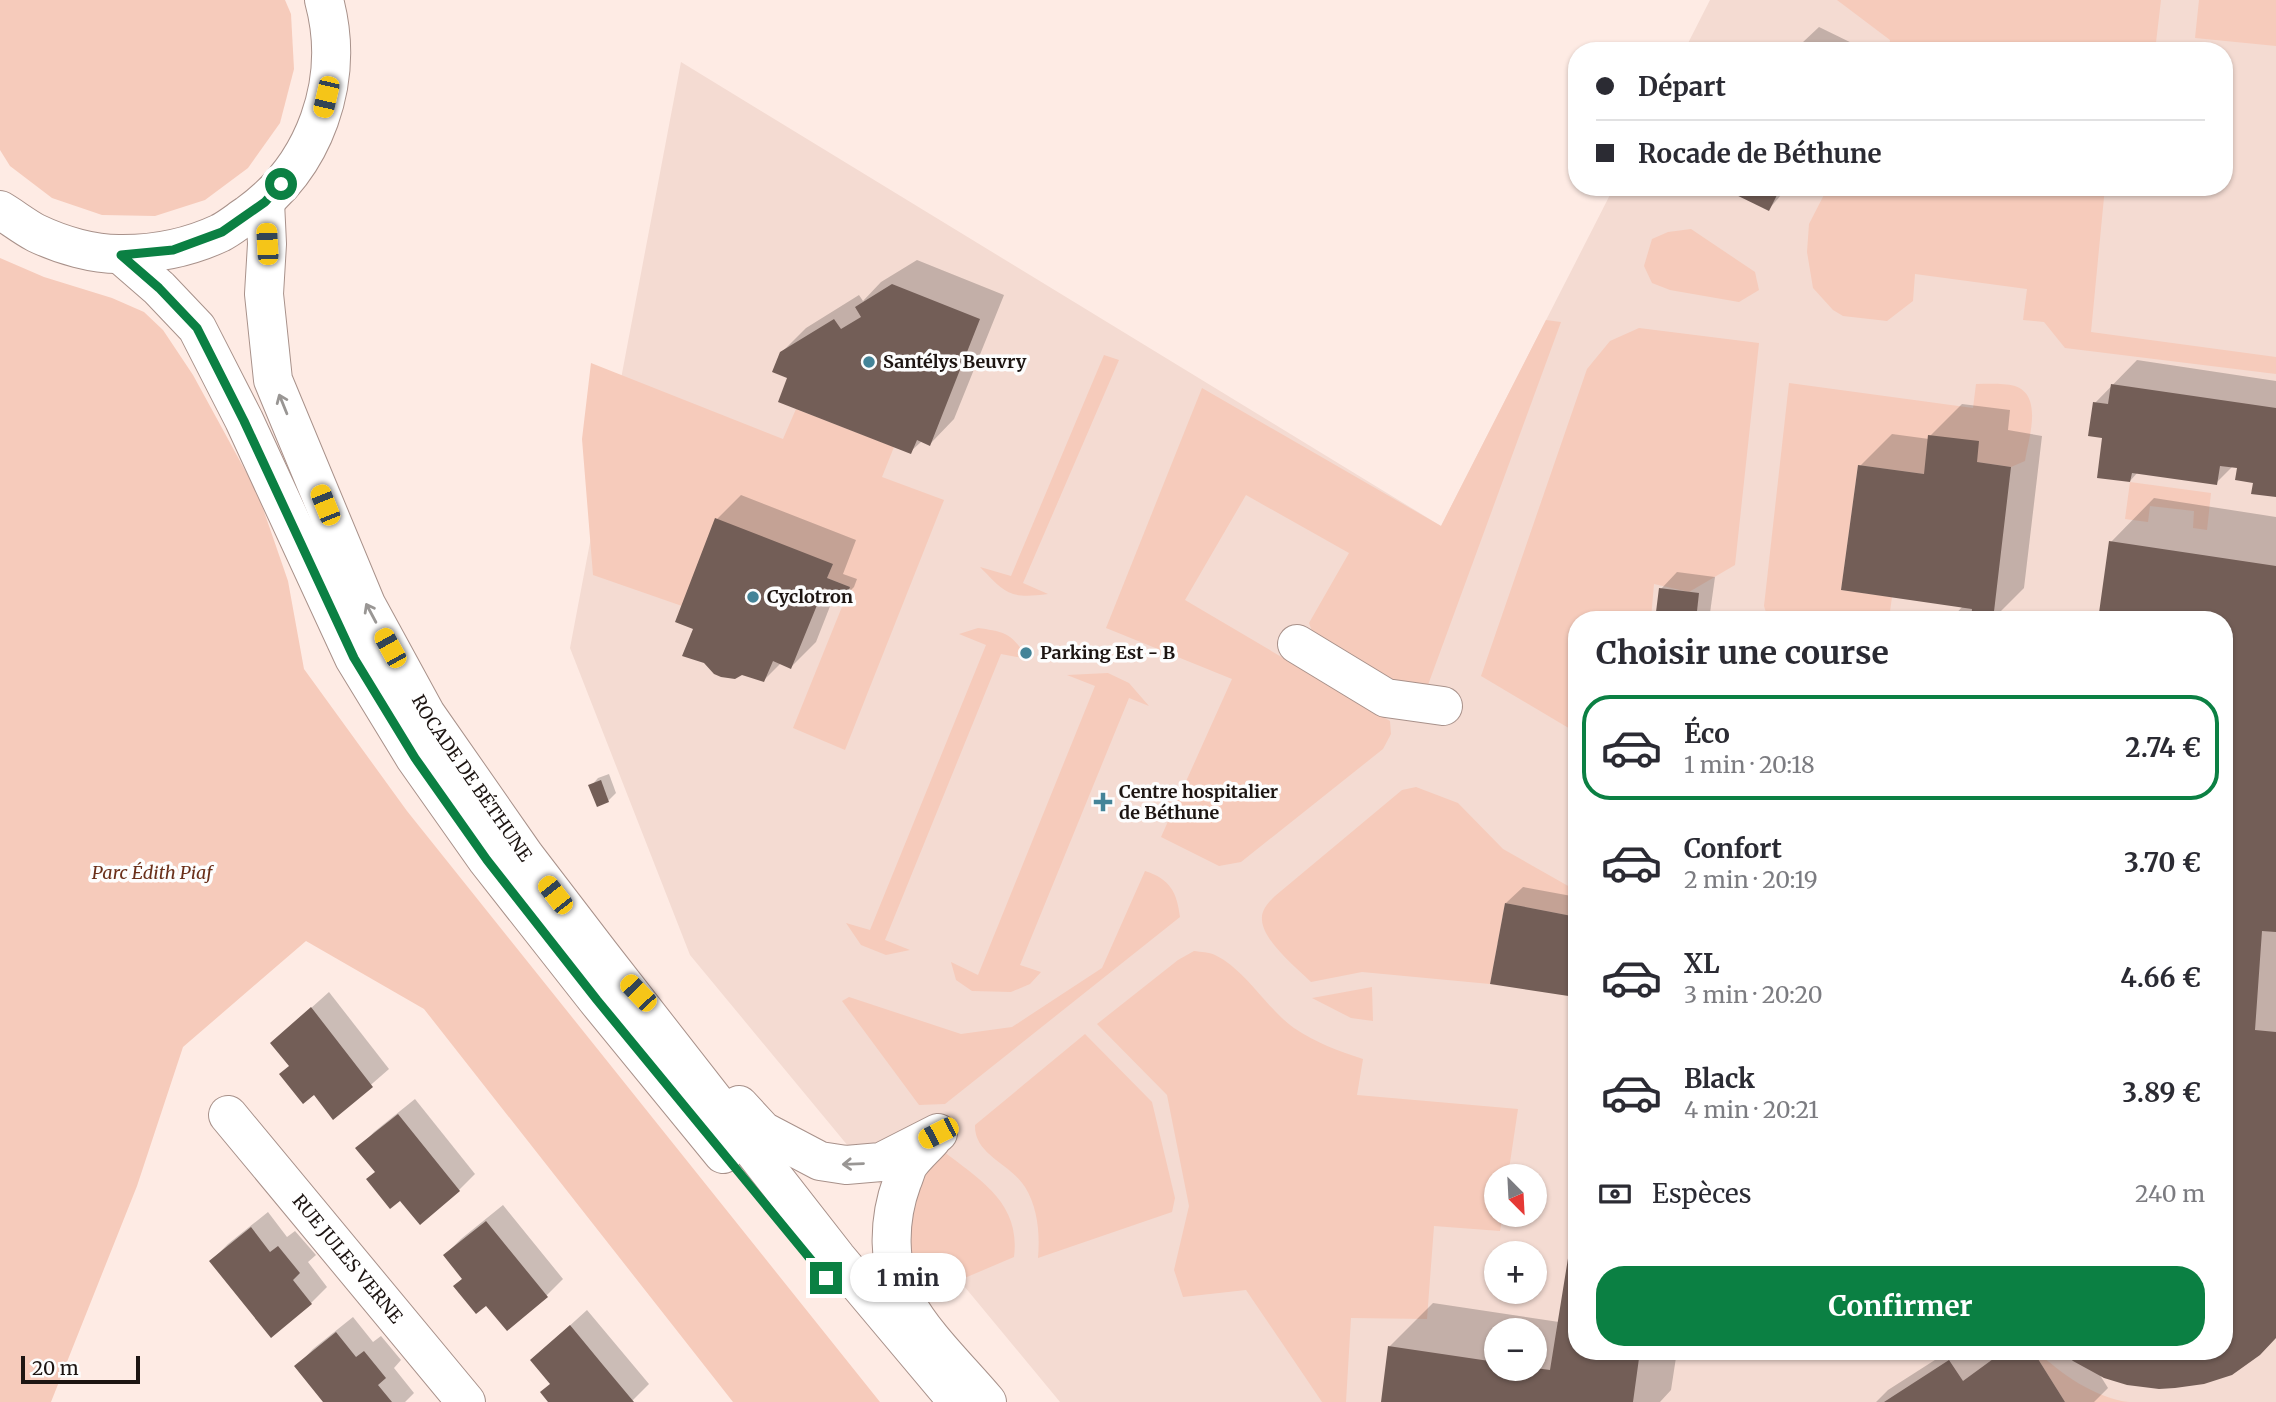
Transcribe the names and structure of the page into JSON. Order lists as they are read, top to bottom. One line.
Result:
{"streets":{"main road":["ROCADE DE BÉTHUNE","RUE JULES VERNE"]},"parks":["Parc Édith Piaf"],"places":{"other":["Santélys Beuvry","Cyclotron","Parking Est - B"],"health":["Centre hospitalier de Béthune"]},"scale_bar":"20 m","north":"bottom right","page":{"banner":["Départ","Rocade de Béthune"],"heading":"Choisir une course","list":[{"name":"Éco","note":"1 min · 20:18","value":"2.74 €"},{"name":"Confort","note":"2 min · 20:19","value":"3.70 €"},{"name":"XL","note":"3 min · 20:20","value":"4.66 €"},{"name":"Black","note":"4 min · 20:21","value":"3.89 €"}],"pay":["Espèces","240 m"],"map_buttons":["+","−"],"buttons":"Confirmer","bubble":"1 min","scale":"20 m"}}
